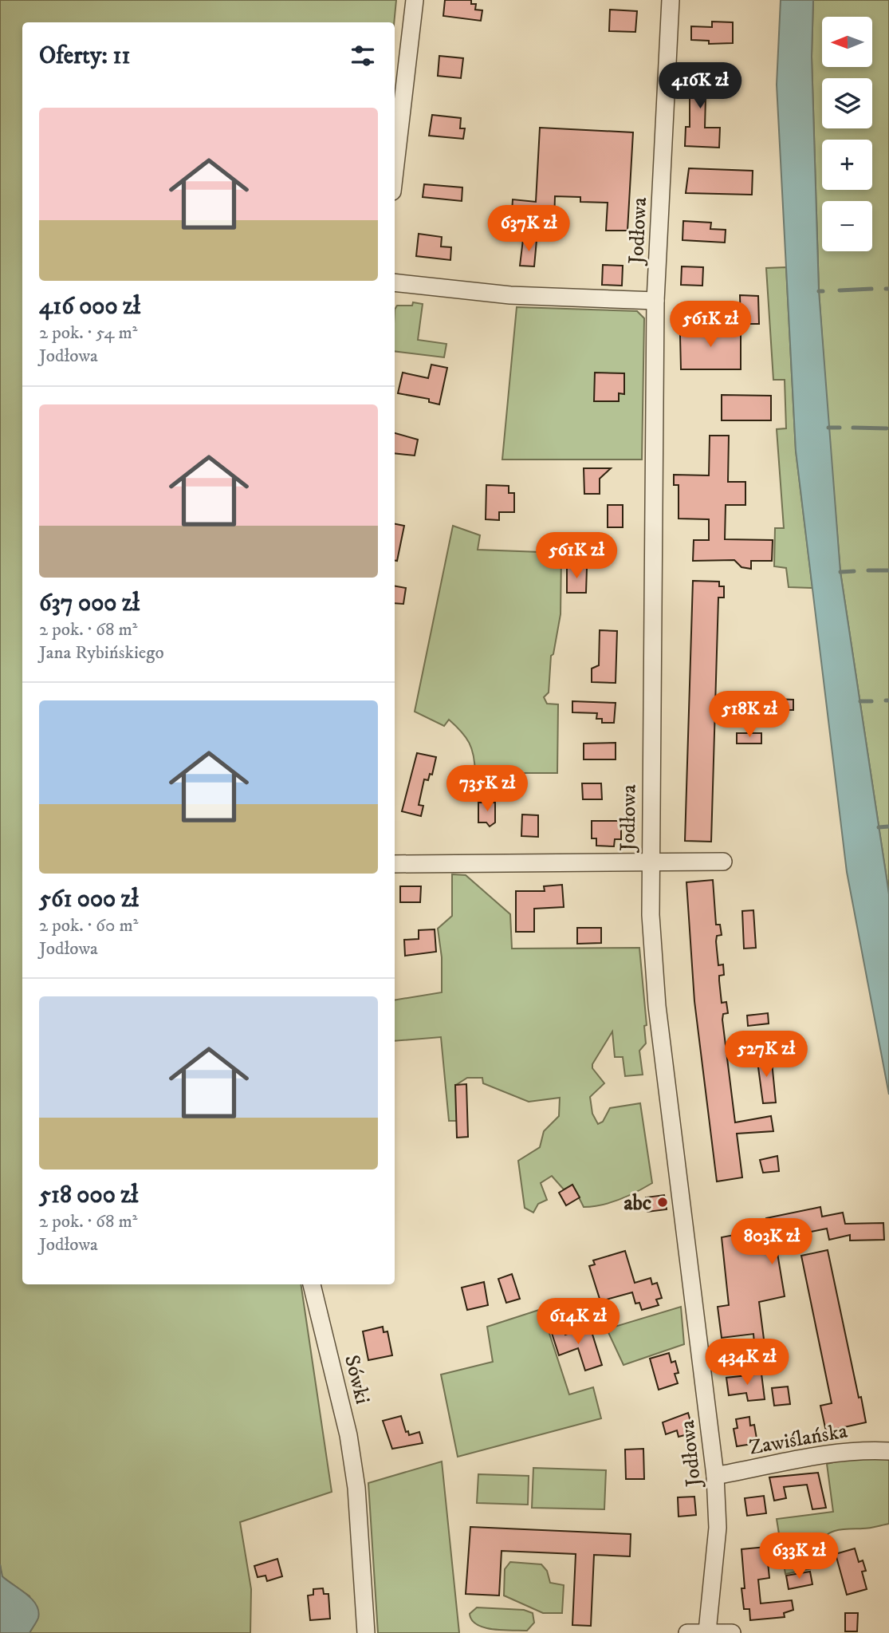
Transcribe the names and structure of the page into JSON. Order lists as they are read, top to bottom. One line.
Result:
{"streets":{"street":["Jodłowa","Sówki","Zawiślańska"]},"crossings":[["Jodłowa","Zawiślańska"]],"places":["abc"],"north":"left","page":{"map_buttons":["+","−"],"heading":"Oferty: 11","price":["416K zł","637K zł","561K zł","561K zł","518K zł","735K zł","527K zł","803K zł","614K zł","434K zł","633K zł"],"list":[{"name":"416 000 zł","note":"2 pok. · 54 m² · Jodłowa"},{"name":"637 000 zł","note":"2 pok. · 68 m² · Jana Rybińskiego"},{"name":"561 000 zł","note":"2 pok. · 60 m² · Jodłowa"},{"name":"518 000 zł","note":"2 pok. · 68 m² · Jodłowa"}]}}
